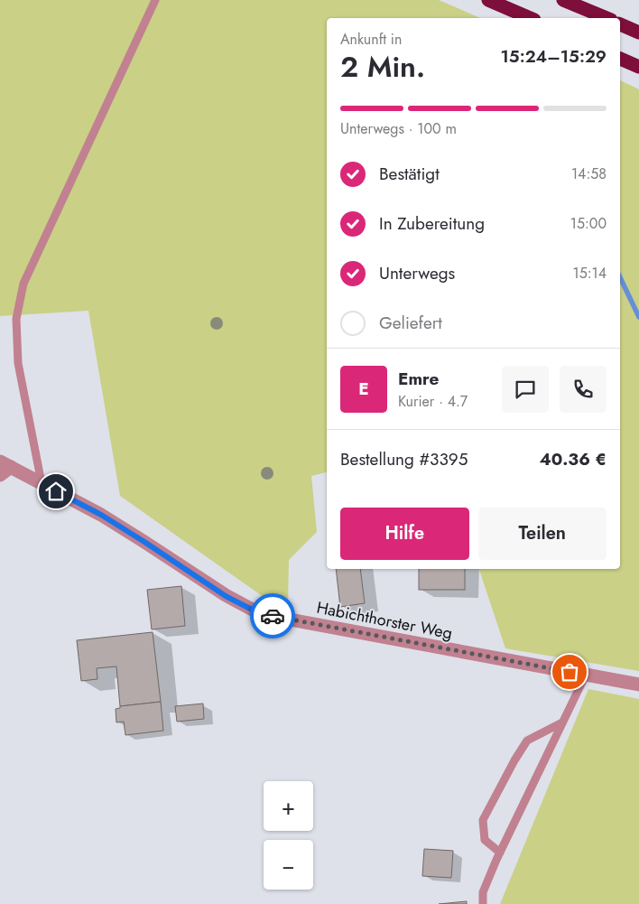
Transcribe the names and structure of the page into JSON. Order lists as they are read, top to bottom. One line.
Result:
{"streets":{"street":["Habichthorster Weg"]},"page":{"heading":["2 Min.","Ankunft in","15:24–15:29"],"panel":["Emre","Kurier · 4.7","Bestellung #3395","40.36 €"],"bar":"Unterwegs · 100 m","list":[["Bestätigt","14:58"],["In Zubereitung","15:00"],["Unterwegs","15:14"],"Geliefert"],"round":"E","buttons":["Hilfe","Teilen"],"map_buttons":["+","−"]}}
